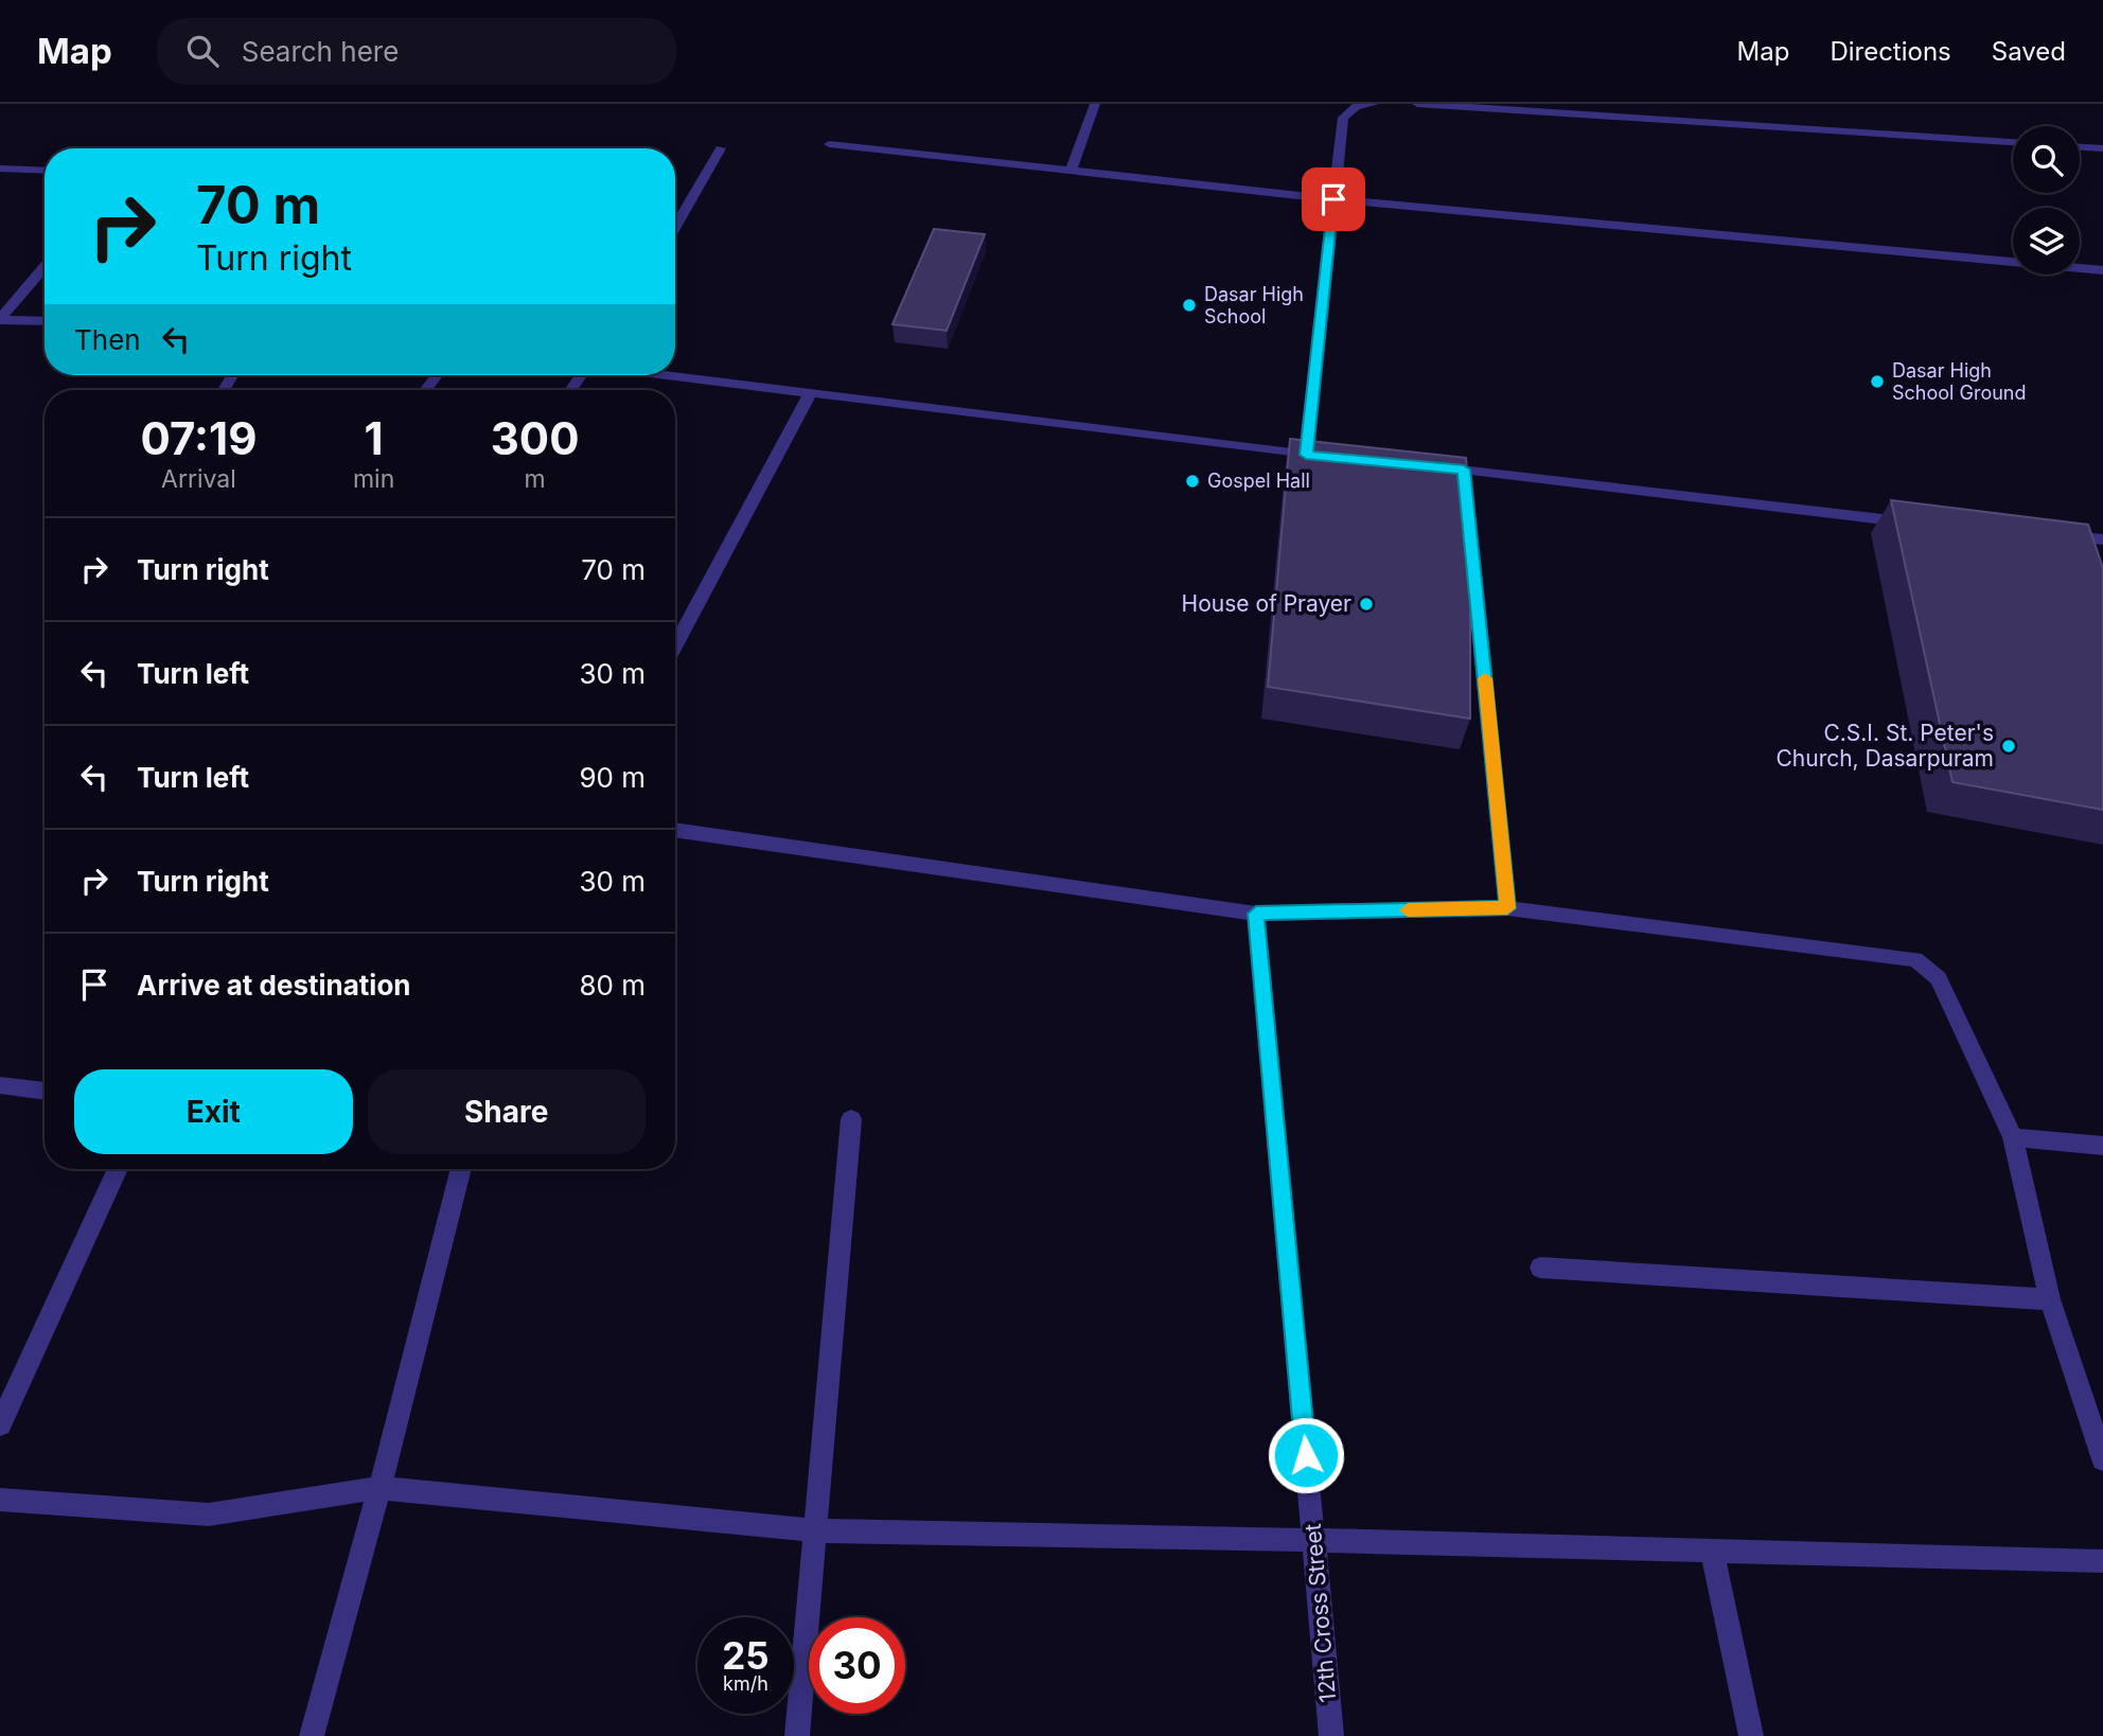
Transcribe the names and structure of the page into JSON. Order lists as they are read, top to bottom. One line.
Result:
{"streets":{"street":["12th Cross Street"]},"places":["Dasar High School","Dasar High School Ground","Gospel Hall","House of Prayer","C.S.I. St. Peter's Church, Dasarpuram"],"page":{"header":"Map","search":"Search here","nav":["Map","Directions","Saved"],"turn":["70 m","Turn right"],"then":"Then","eta":["07:19","Arrival","1","min","300","m"],"list":[{"name":"Turn right","value":"70 m"},{"name":"Turn left","value":"30 m"},{"name":"Turn left","value":"90 m"},{"name":"Turn right","value":"30 m"},{"name":"Arrive at destination","value":"80 m"}],"buttons":["Exit","Share"],"speed":"25 km/h","limit":"30"}}
